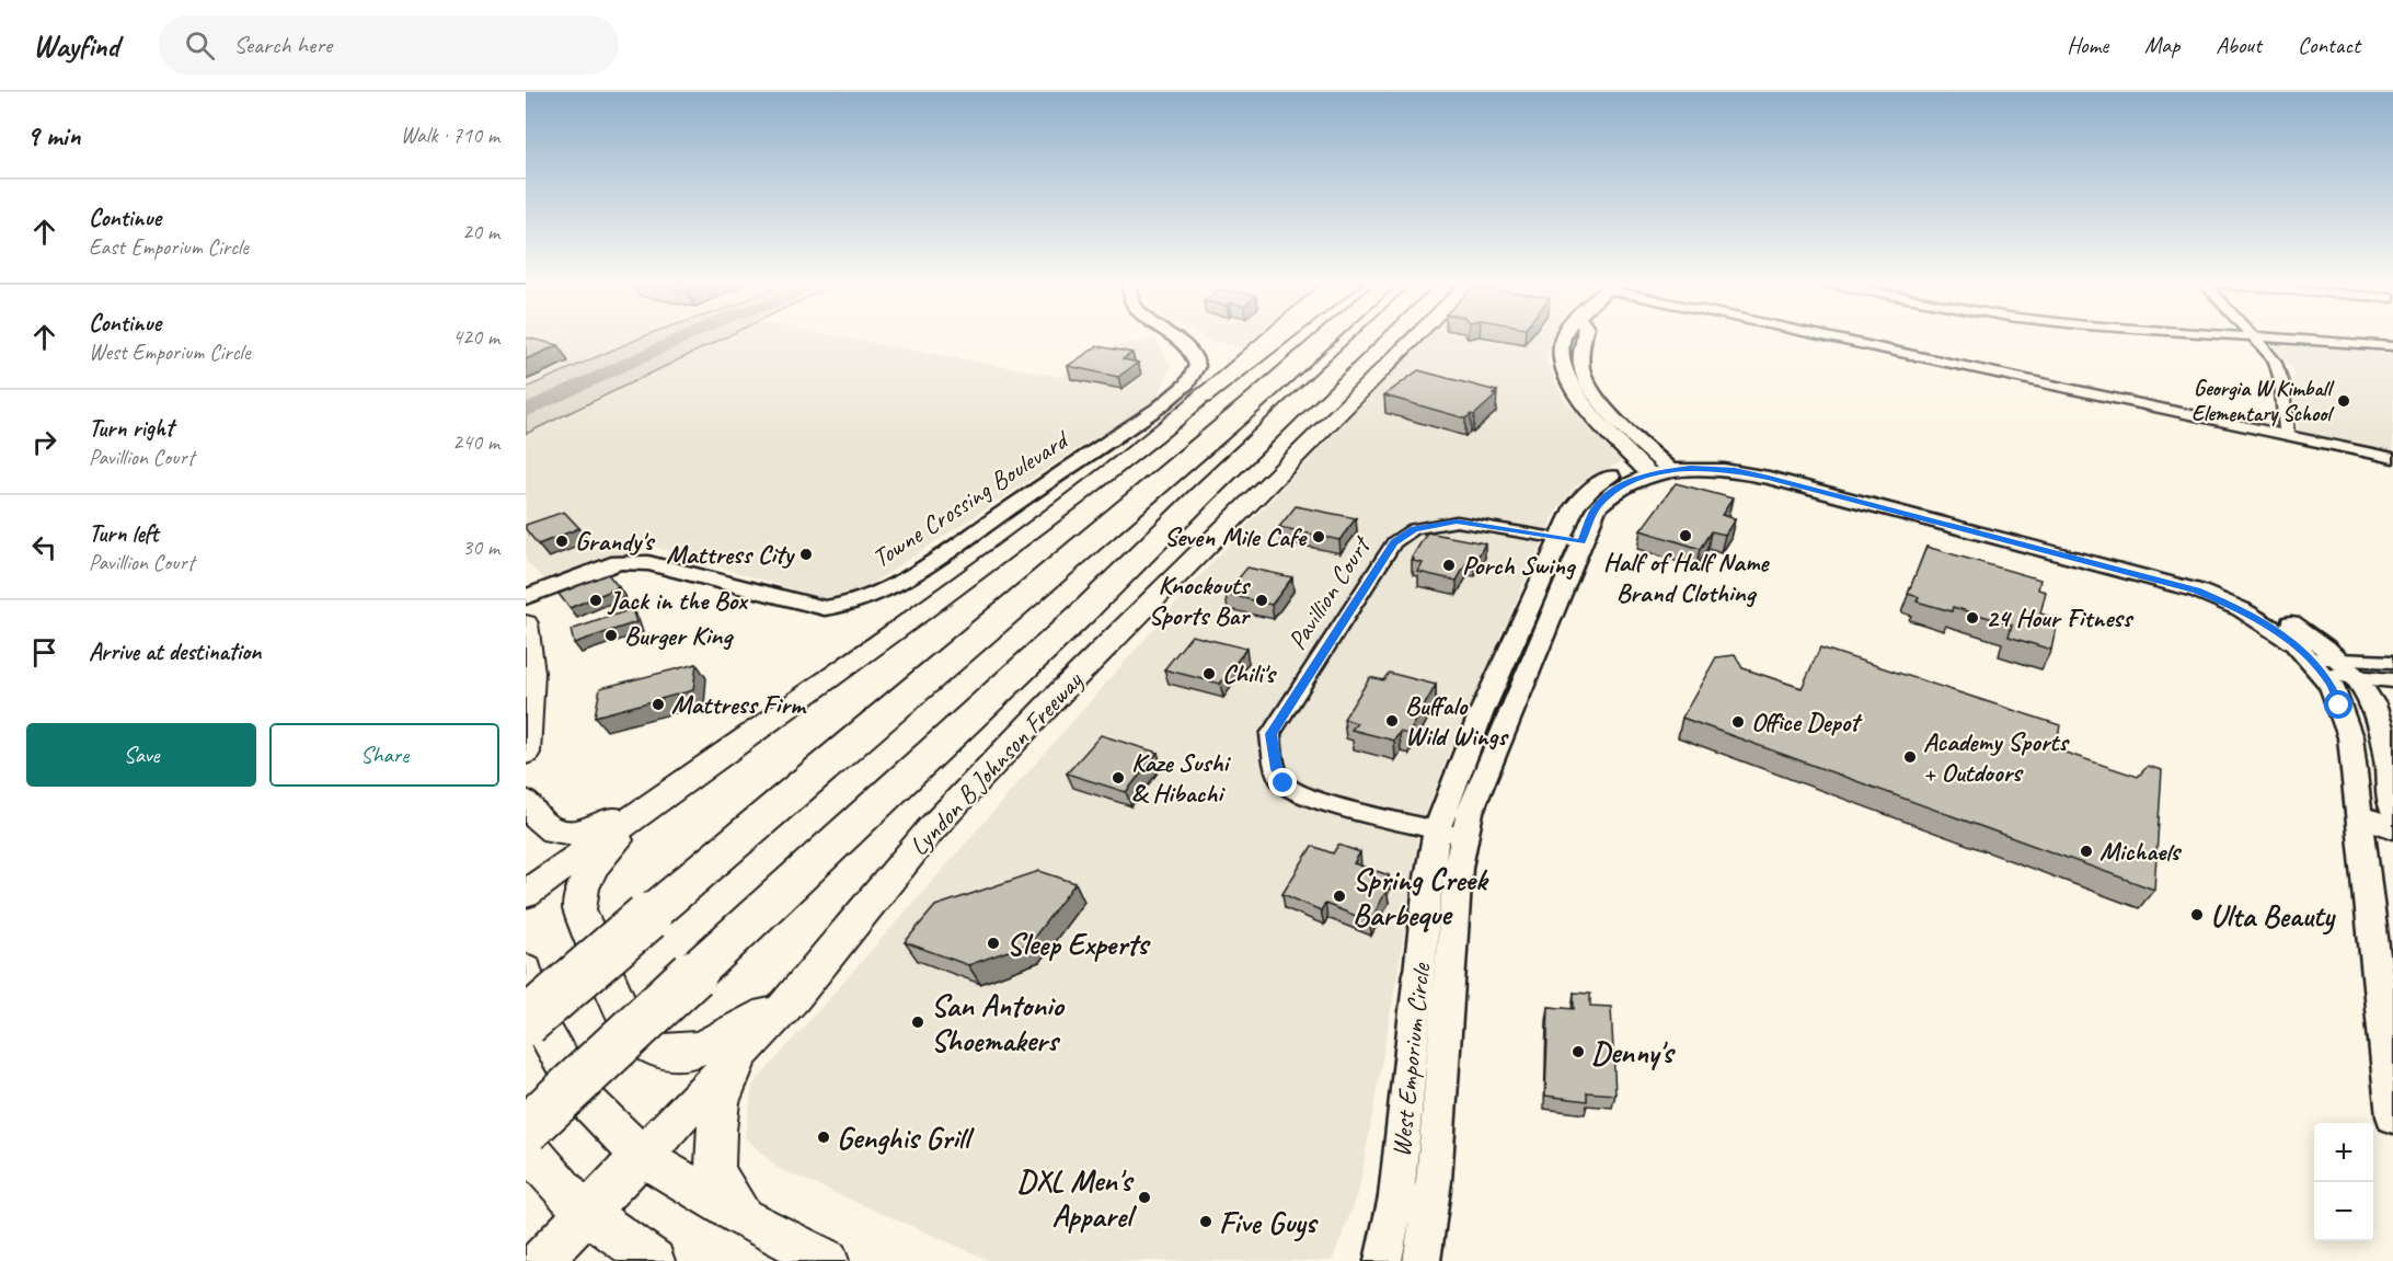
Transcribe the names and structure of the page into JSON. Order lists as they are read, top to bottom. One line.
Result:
{"streets":{"highway":["Lyndon B Johnson Freeway"],"street":["Towne Crossing Boulevard","Pavillion Court","West Emporium Circle"]},"crossings":[["Pavillion Court","West Emporium Circle"]],"places":["Georgia W Kimball Elementary School","Half of Half Name Brand Clothing","Seven Mile Cafe","Grandy's","Mattress City","Porch Swing","Jack in the Box","Knockouts Sports Bar","24 Hour Fitness","Burger King","Chili's","Mattress Firm","Buffalo Wild Wings","Office Depot","Academy Sports + Outdoors","Kaze Sushi & Hibachi","Michaels","Spring Creek Barbeque","Ulta Beauty","Sleep Experts","San Antonio Shoemakers","Denny's","Genghis Grill","DXL Men's Apparel","Five Guys"],"page":{"header":"Wayfind","search":"Search here","nav":["Home","Map","About","Contact"],"heading":["9 min","Walk · 710 m"],"list":[["Continue","East Emporium Circle","20 m"],["Continue","West Emporium Circle","420 m"],["Turn right","Pavillion Court","240 m"],["Turn left","Pavillion Court","30 m"],"Arrive at destination"],"buttons":["Save","Share"],"map_buttons":["+","−"]}}
